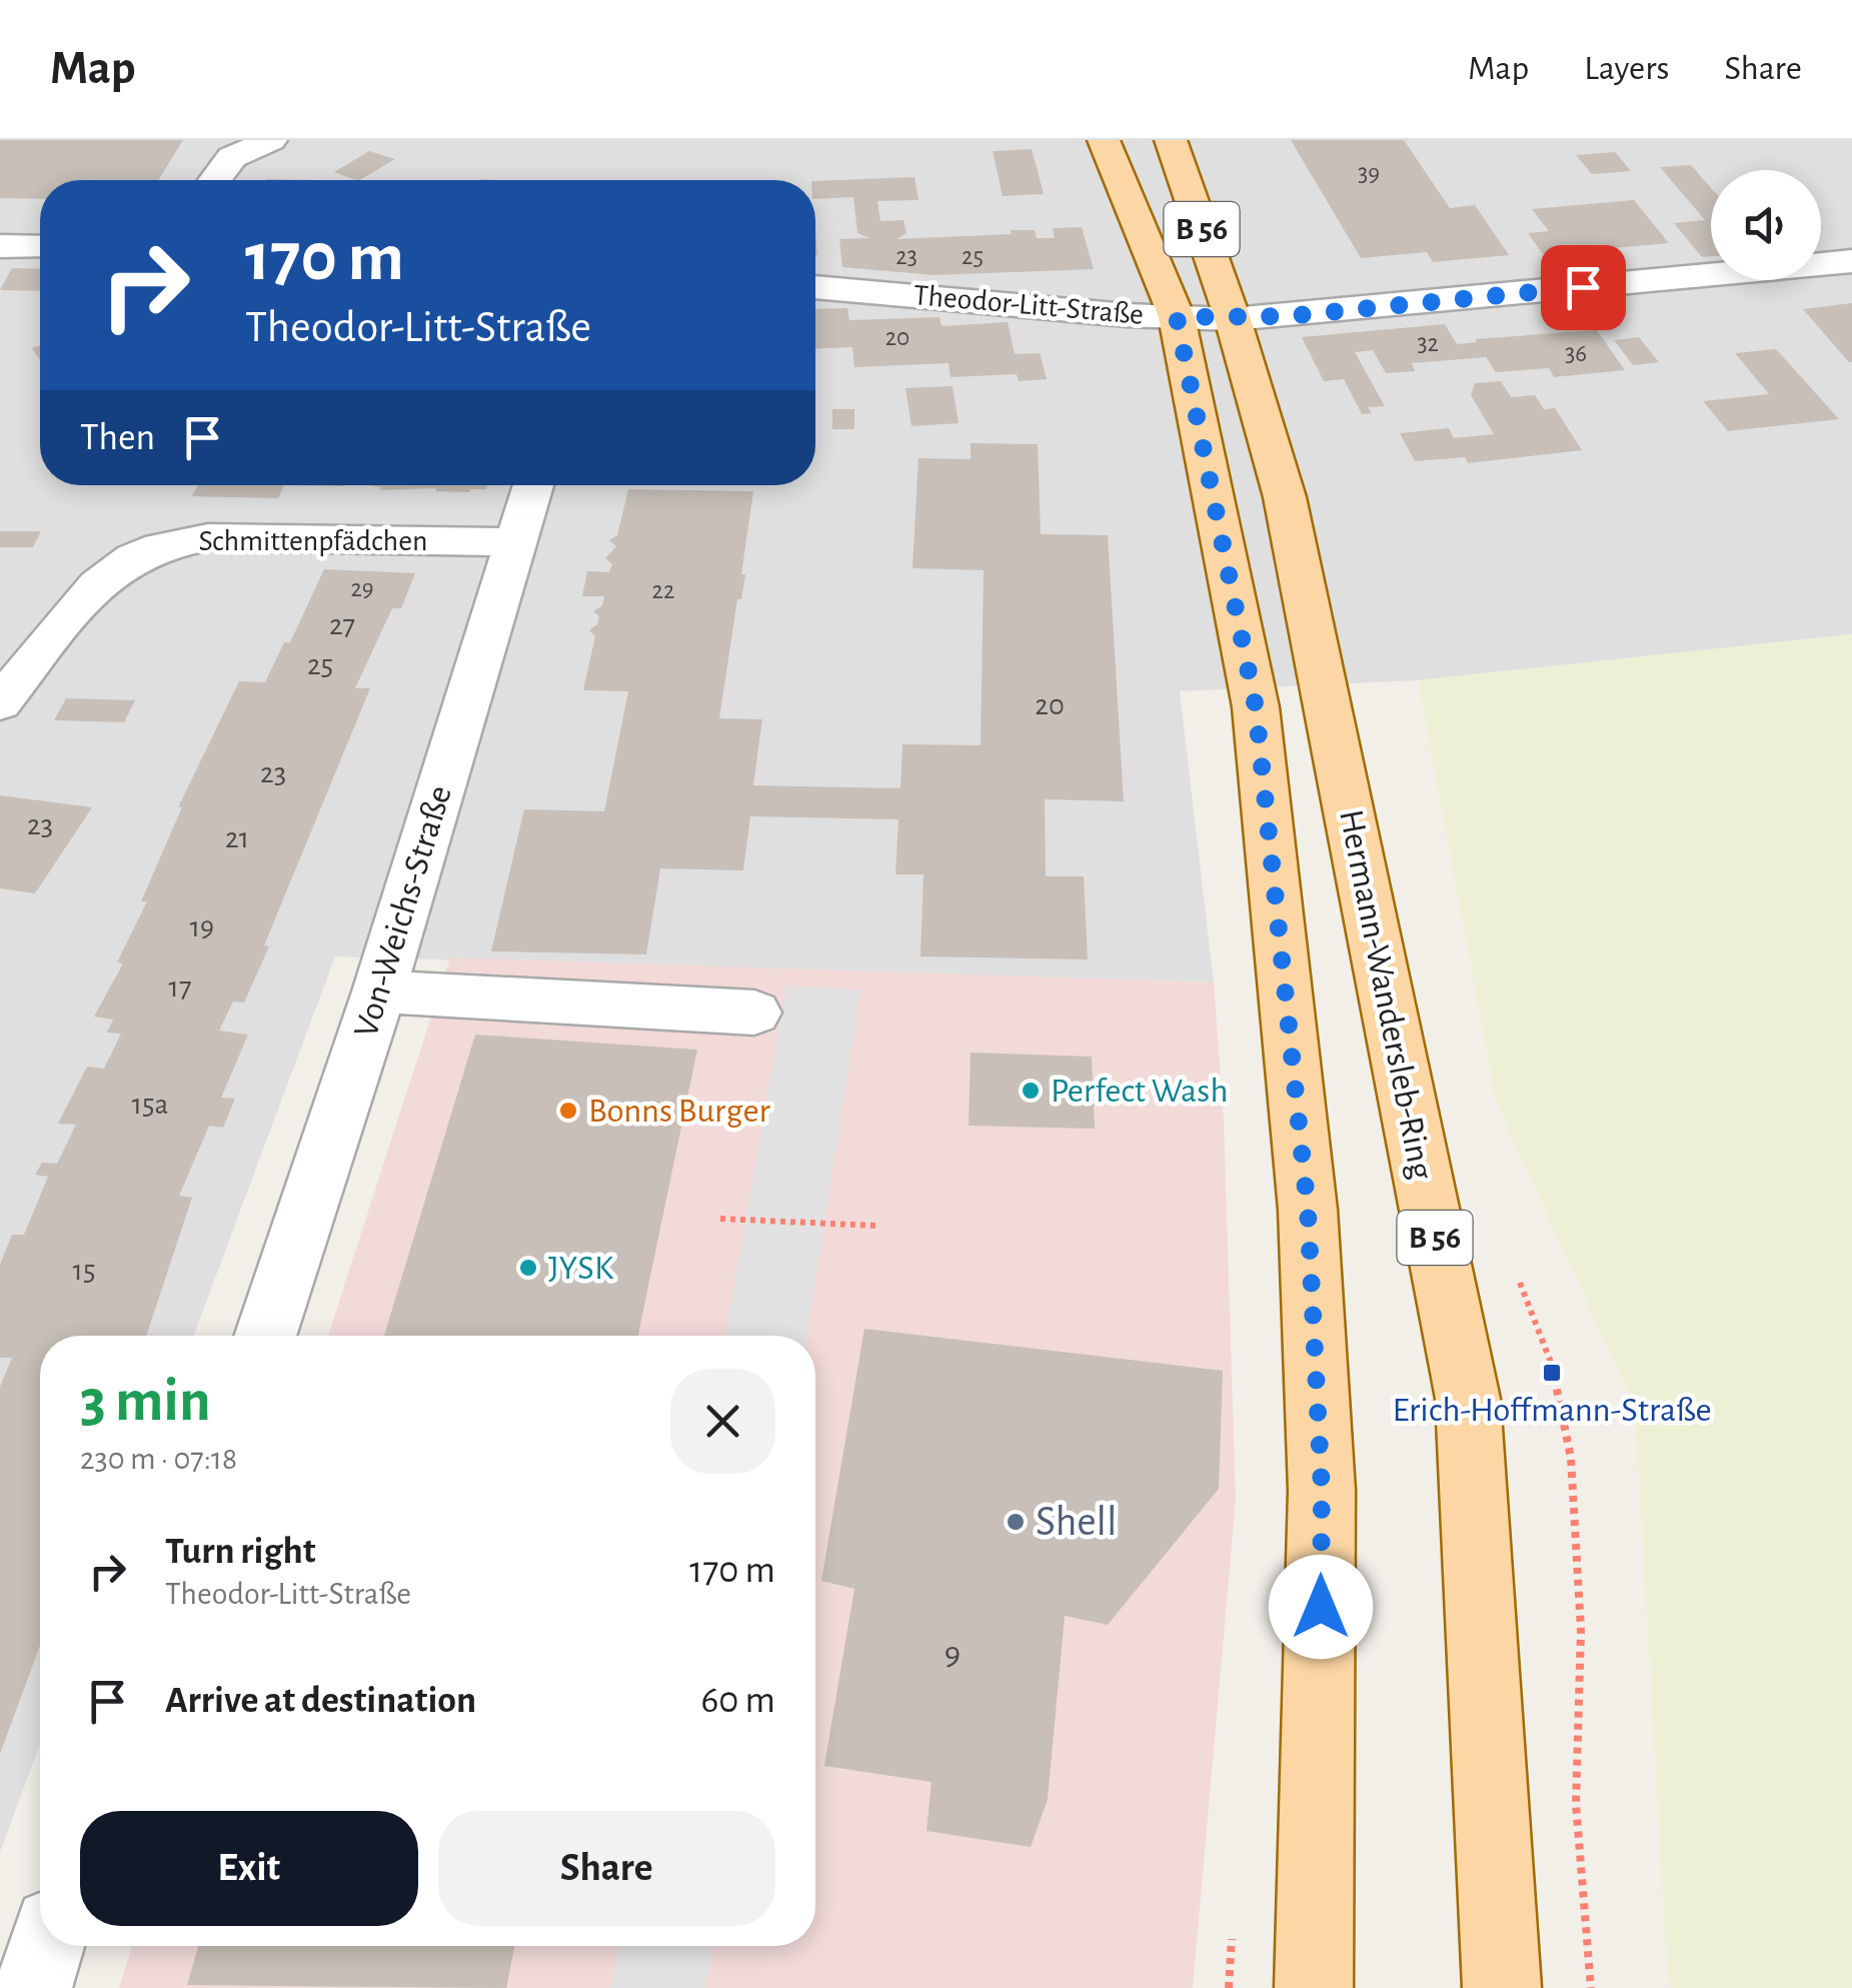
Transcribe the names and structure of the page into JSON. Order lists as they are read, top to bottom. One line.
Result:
{"streets":{"main road":["B 56","Hermann-Wandersleb-Ring"],"street":["Theodor-Litt-Straße","Schmittenpfädchen","Von-Weichs-Straße"]},"crossings":[["B 56","Theodor-Litt-Straße"],["Theodor-Litt-Straße","Hermann-Wandersleb-Ring"],["Schmittenpfädchen","Von-Weichs-Straße"]],"places":{"other":["Perfect Wash","Bonns Burger","JYSK","Shell"],"transit":["Erich-Hoffmann-Straße"]},"house_numbers":["39","23","25","20","32","36","29","22","27","25","20","23","23","21","19","17","15a","15","9"],"page":{"header":"Map","nav":["Map","Layers","Share"],"turn":["170 m","Theodor-Litt-Straße"],"then":"Then","heading":["3 min","230 m · 07:18"],"list":[{"name":"Turn right","note":"Theodor-Litt-Straße","value":"170 m"},{"name":"Arrive at destination","value":"60 m"}],"buttons":["Exit","Share"]}}
